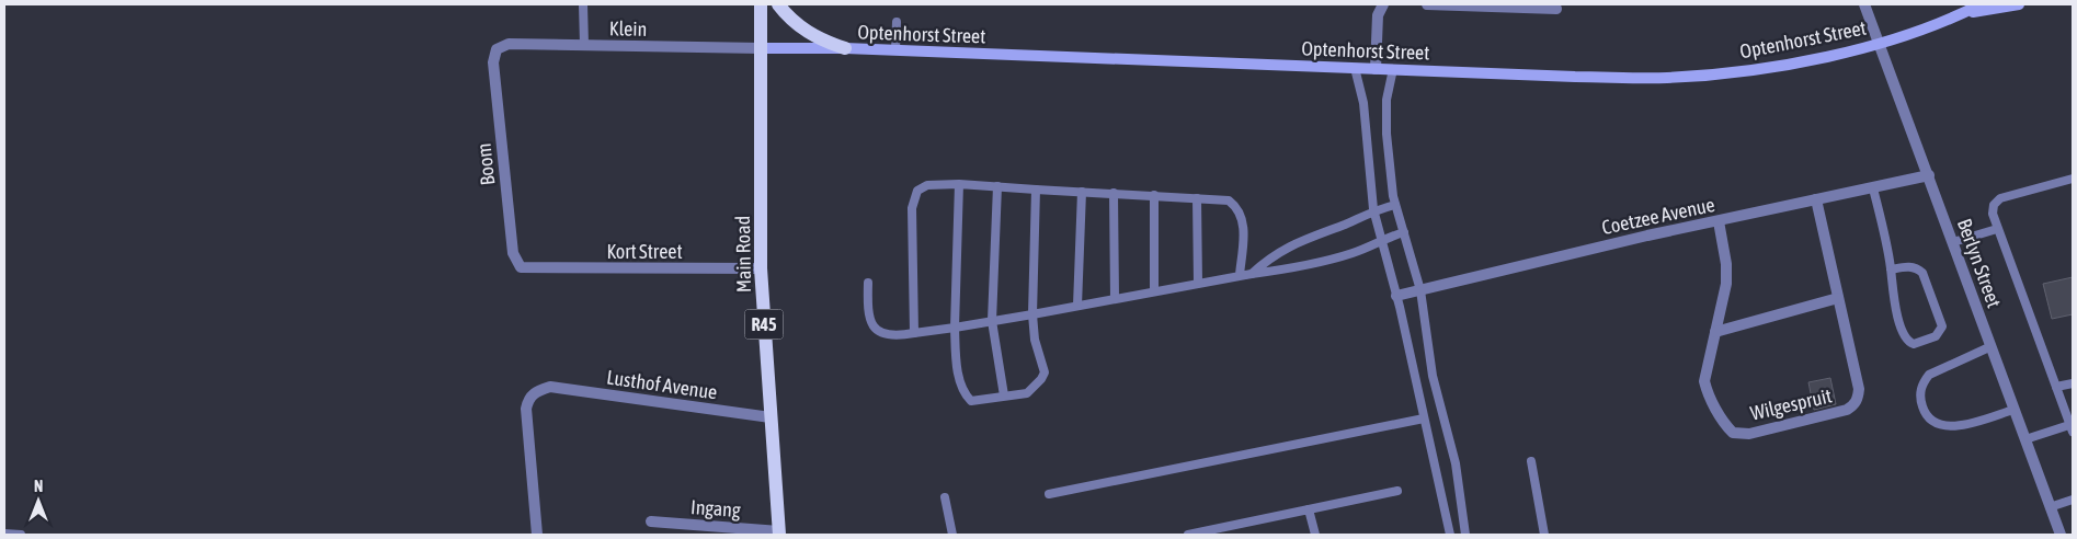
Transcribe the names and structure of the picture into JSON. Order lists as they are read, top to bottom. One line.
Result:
{"streets":{"main road":["Optenhorst Street","Main Road","R45"],"street":["Klein","Boom","Coetzee Avenue","Kort Street","Berlyn Street","Lusthof Avenue","Wilgespruit","Ingang"]},"crossings":[["Klein","Optenhorst Street"],["Klein","Boom"],["Klein","Main Road"],["Optenhorst Street","Main Road"],["Optenhorst Street","Berlyn Street"],["Boom","Kort Street"],["Coetzee Avenue","Berlyn Street"],["Coetzee Avenue","Wilgespruit"],["Kort Street","Main Road"],["Main Road","Lusthof Avenue"],["Main Road","Ingang"]],"north":"top"}
